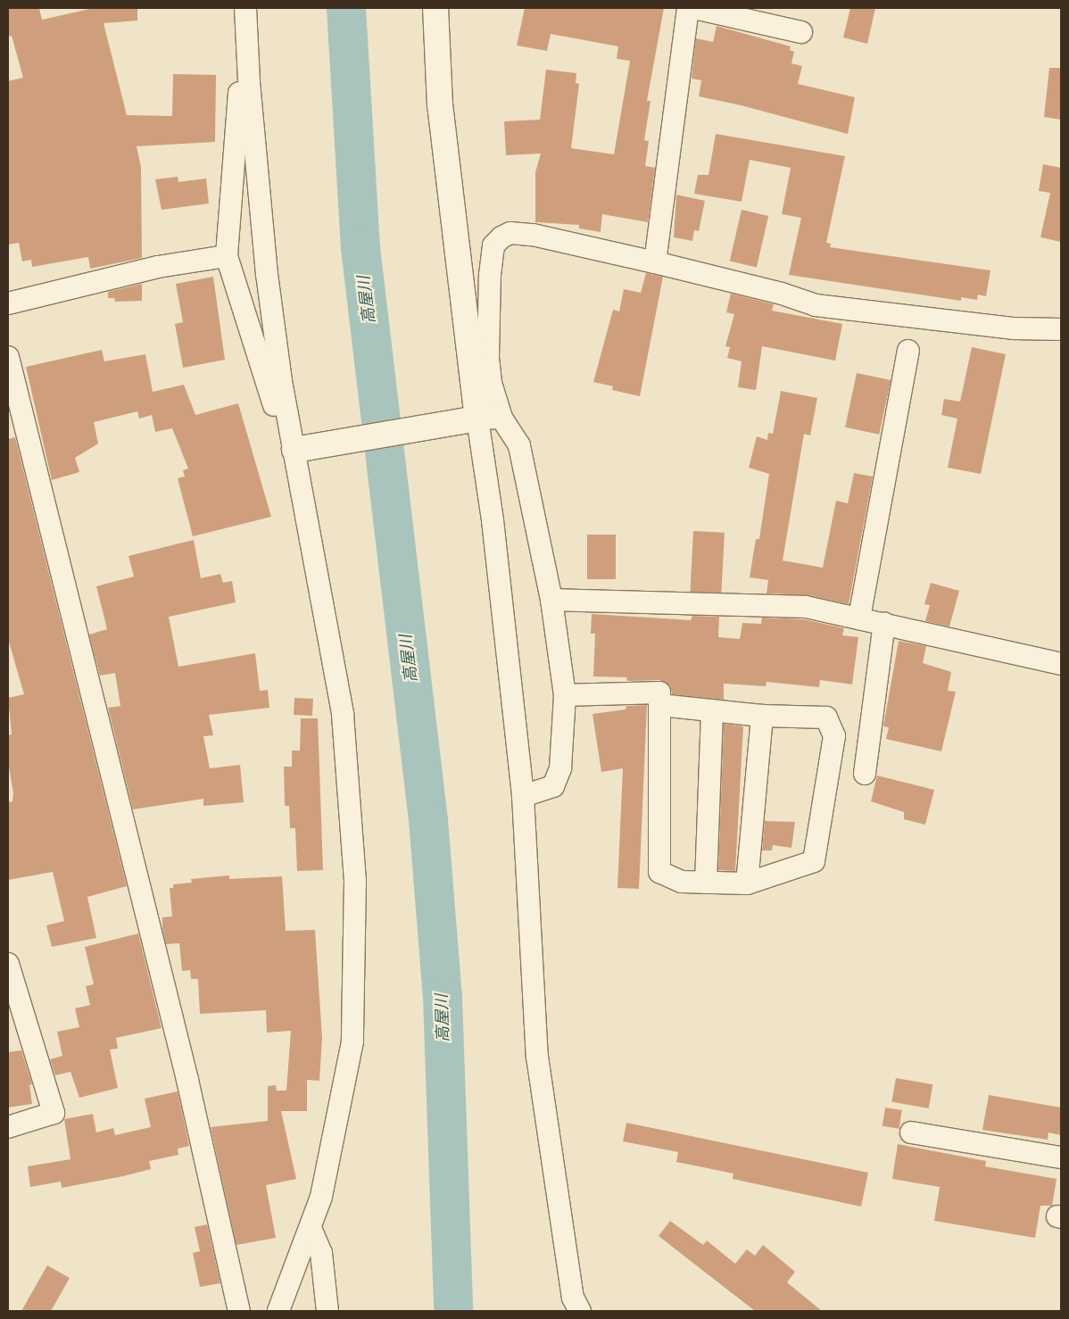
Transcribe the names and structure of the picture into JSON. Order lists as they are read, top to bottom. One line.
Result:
{"water":["高屋川"]}
